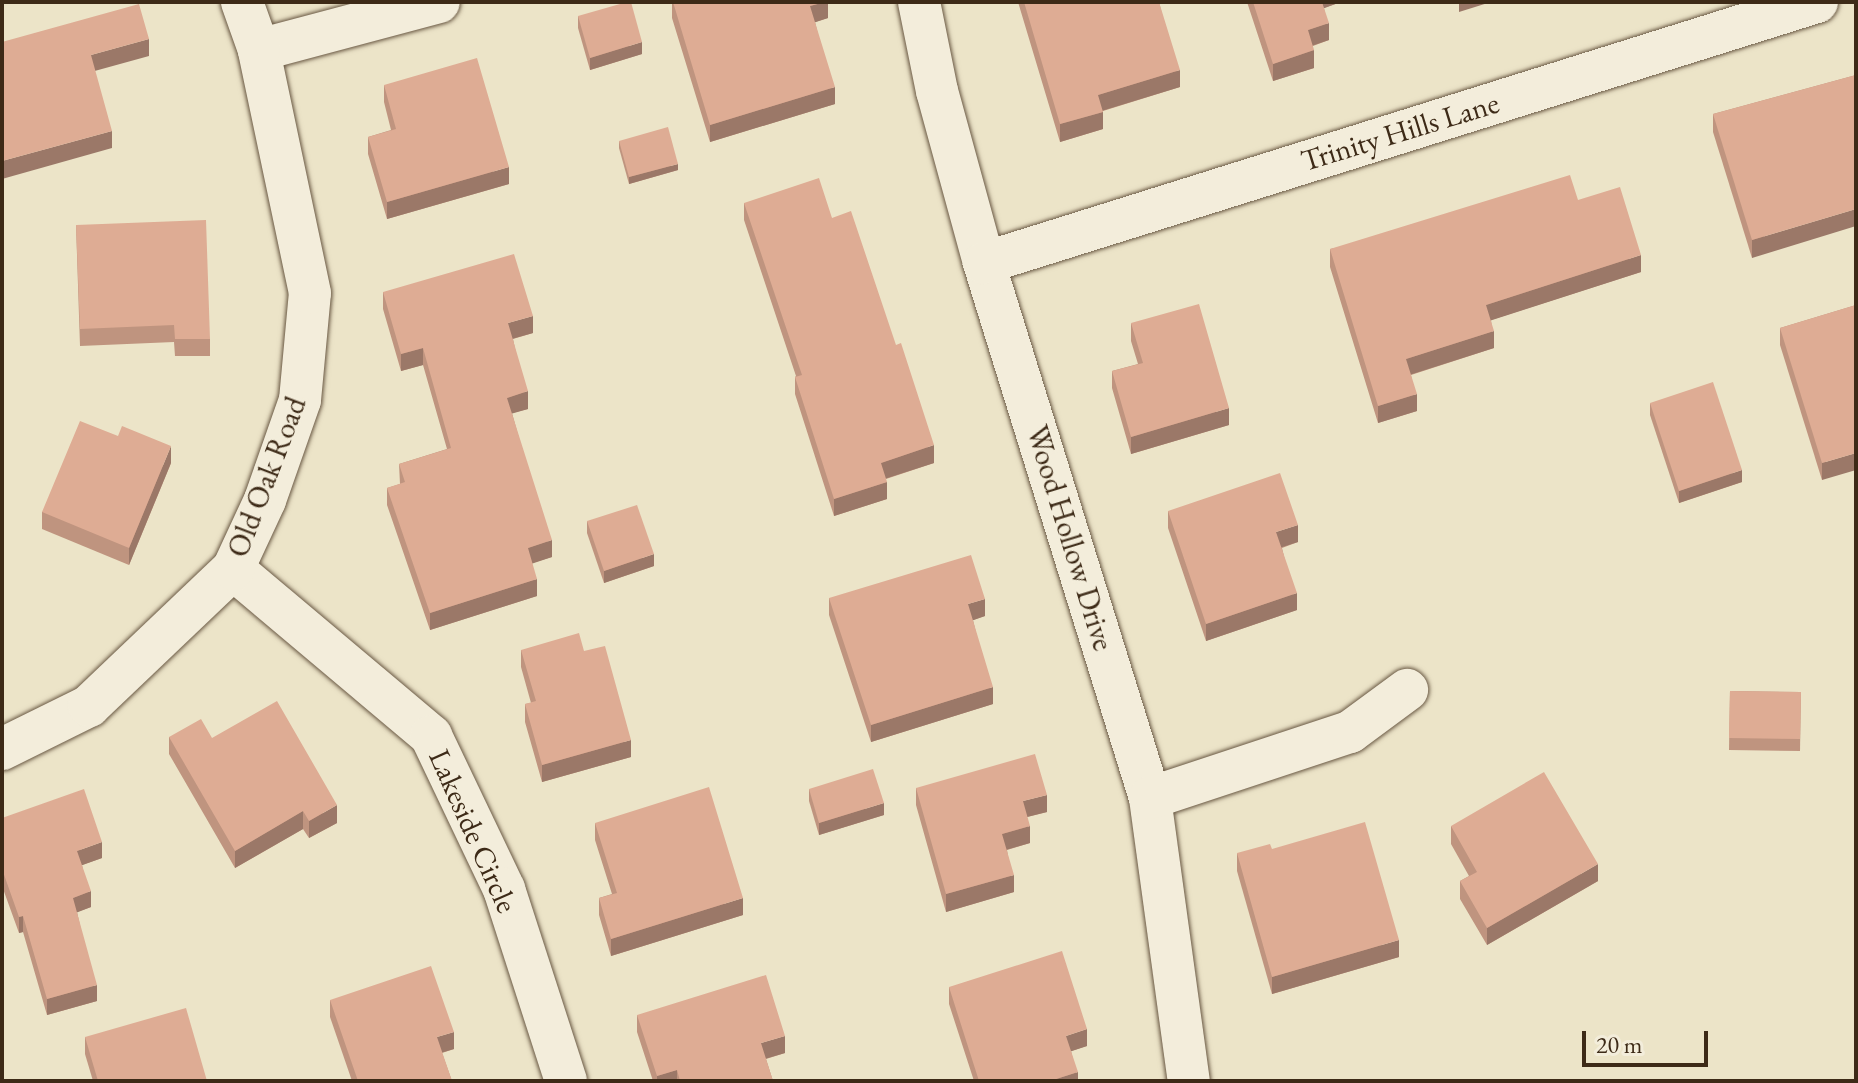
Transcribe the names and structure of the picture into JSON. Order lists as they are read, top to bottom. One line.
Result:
{"streets":{"street":["Trinity Hills Lane","Old Oak Road","Wood Hollow Drive","Lakeside Circle"]},"crossings":[["Trinity Hills Lane","Wood Hollow Drive"],["Old Oak Road","Lakeside Circle"]],"scale_bar":"20 m"}
